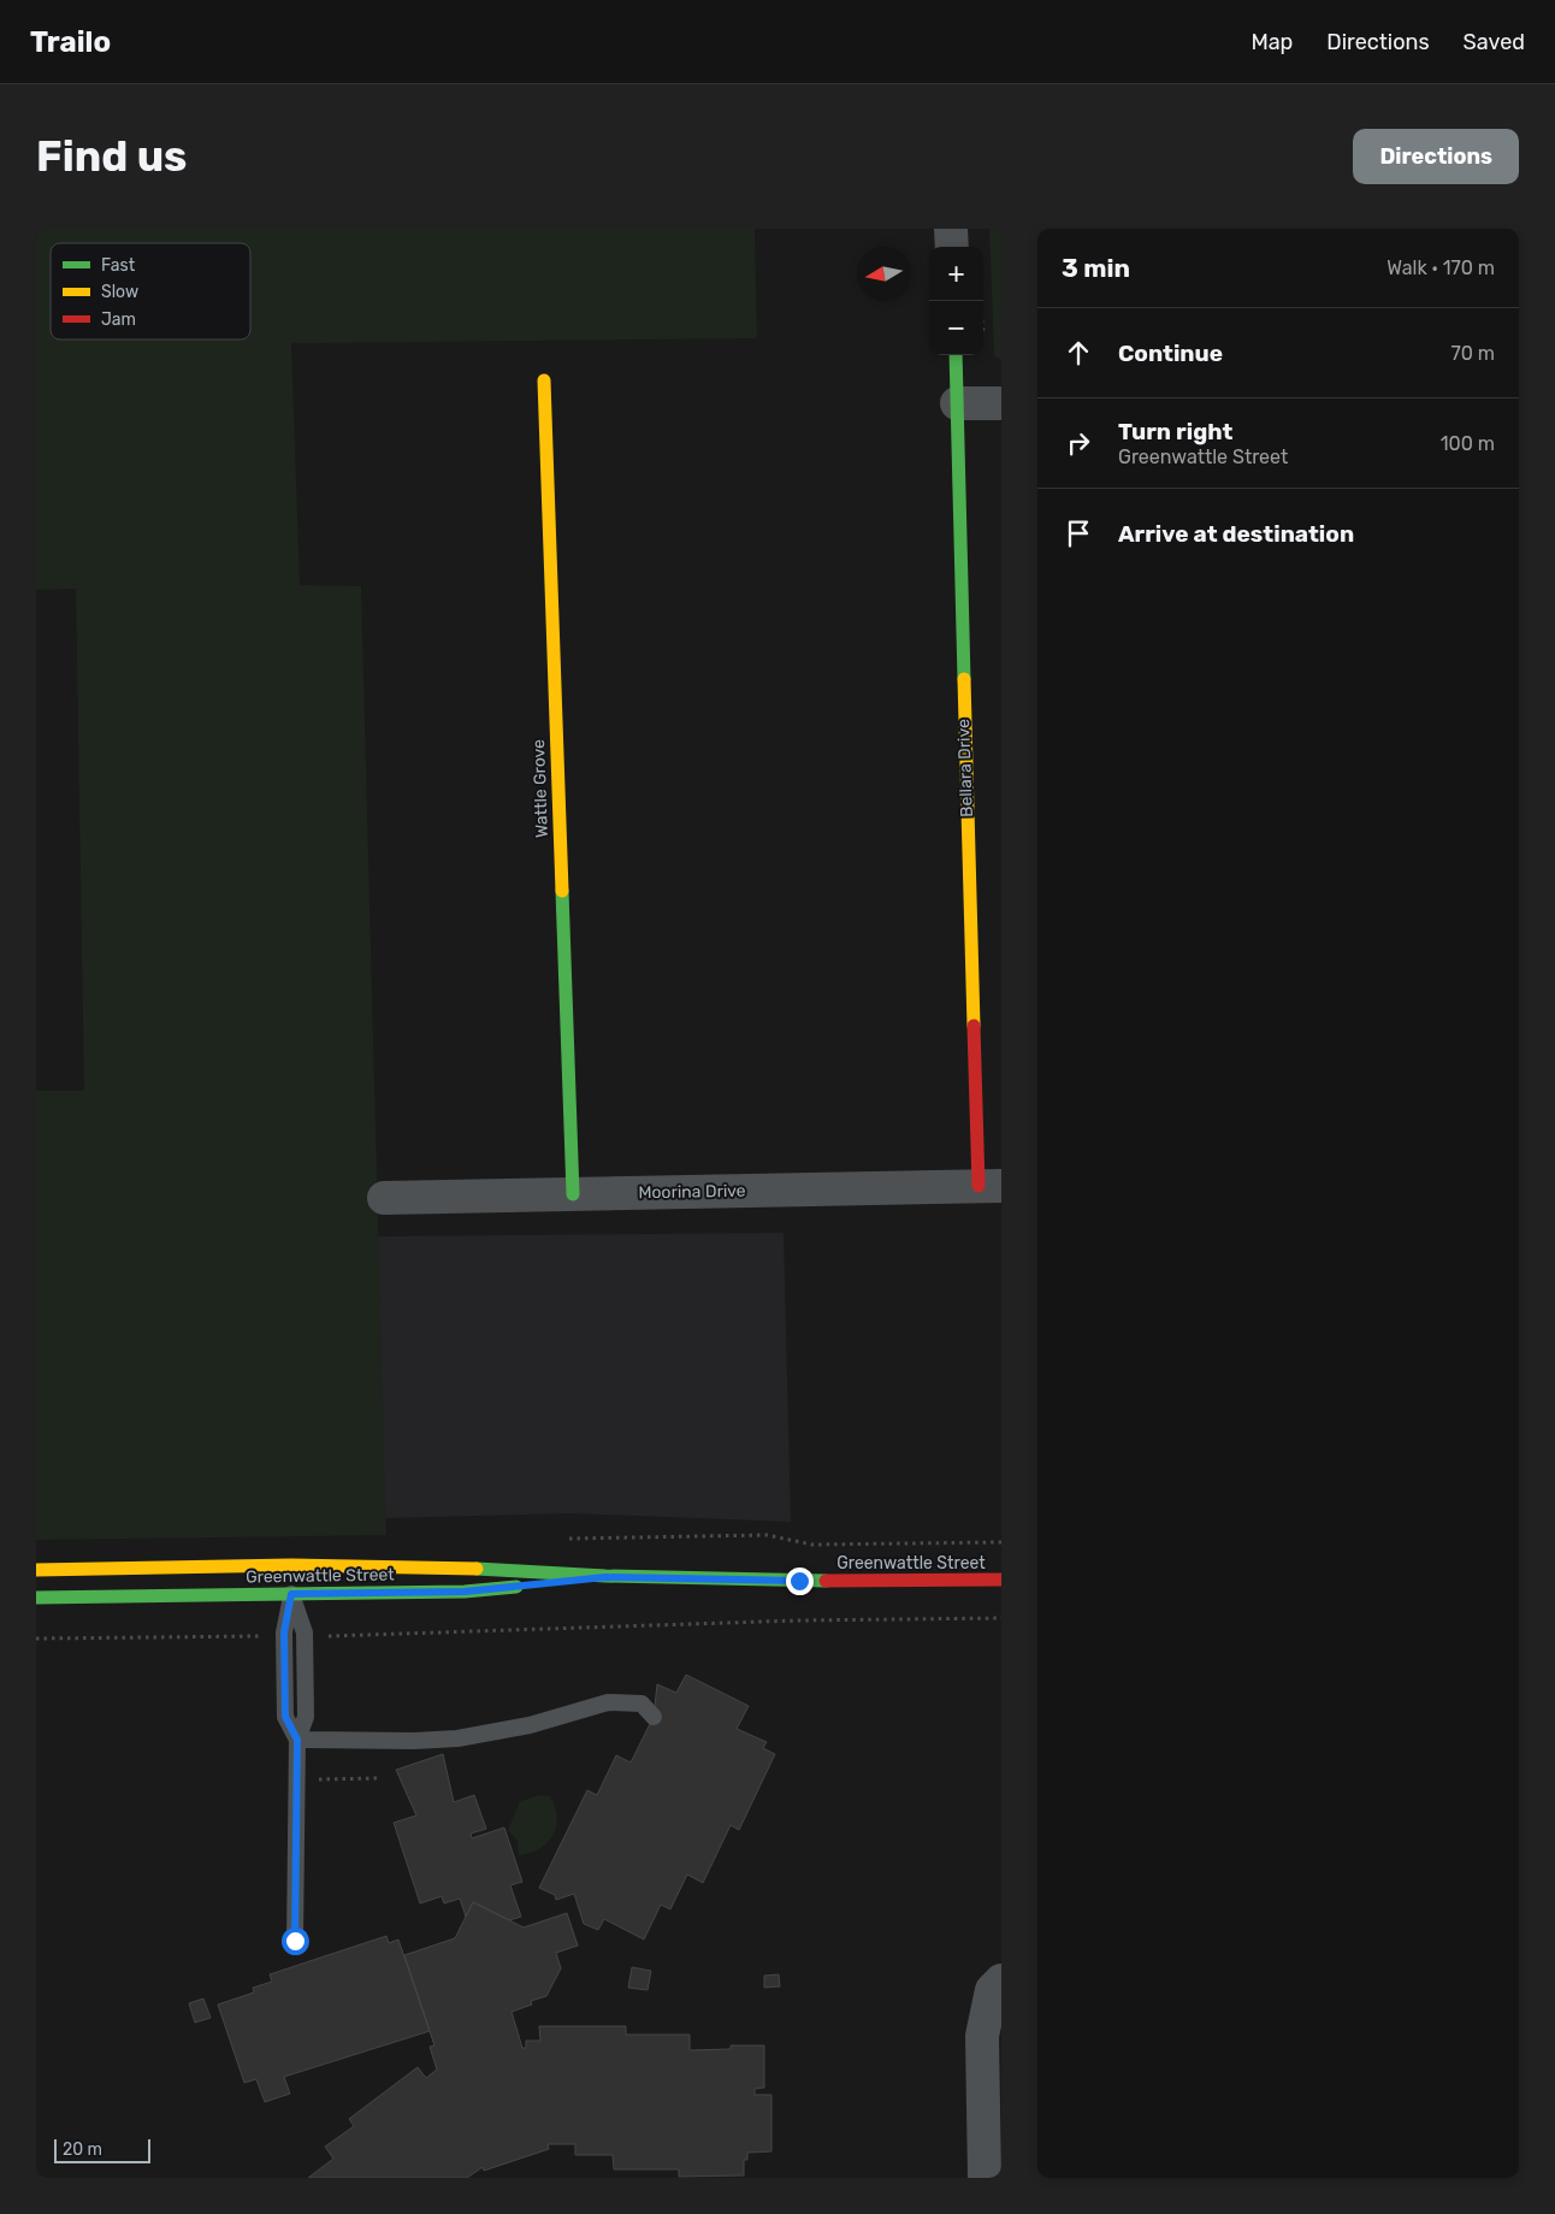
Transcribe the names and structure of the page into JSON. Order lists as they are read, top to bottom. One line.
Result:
{"streets":{"street":["Bellara Drive","Wattle Grove","Moorina Drive","Greenwattle Street"]},"crossings":[["Bellara Drive","Moorina Drive"],["Wattle Grove","Moorina Drive"]],"legend":["Fast","Slow","Jam"],"scale_bar":"20 m","north":"left","page":{"header":"Trailo","nav":["Map","Directions","Saved"],"buttons":"Directions","title":"Find us","heading":["3 min","Walk · 170 m"],"map_buttons":["+","−"],"list":[["Continue","70 m"],["Turn right","Greenwattle Street","100 m"],"Arrive at destination"],"scale":"20 m"}}
